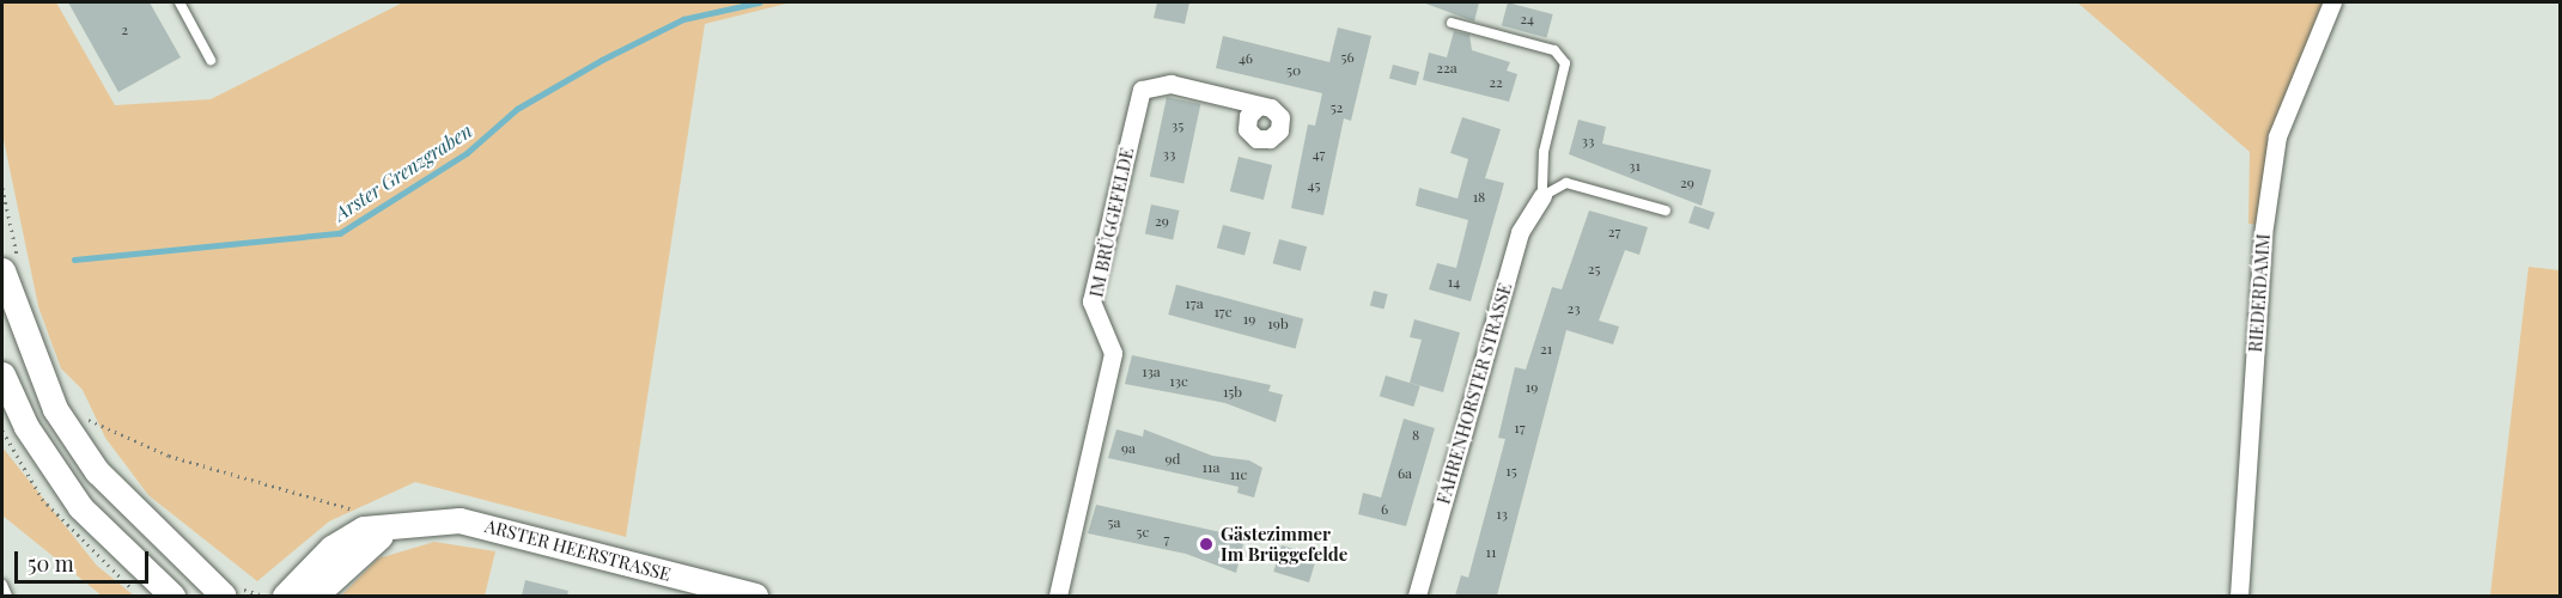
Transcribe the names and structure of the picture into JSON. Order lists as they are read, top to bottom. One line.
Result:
{"streets":{"main road":["ARSTER HEERSTRASSE"],"street":["IM BRÜGGEFELDE","RIEDERDAMM","FAHRENHORSTER STRASSE"]},"water":["Arster Grenzgraben"],"places":["Gästezimmer Im Brüggefelde"],"house_numbers":["24","2","56","46","22a","50","22","52","35","33","33","47","31","29","45","18","29","27","25","14","17a","23","17c","19","19b","21","13a","13c","19","15b","17","8","9a","9d","11a","15","6a","11c","6","13","5a","5c","7","11"],"scale_bar":"50 m"}
